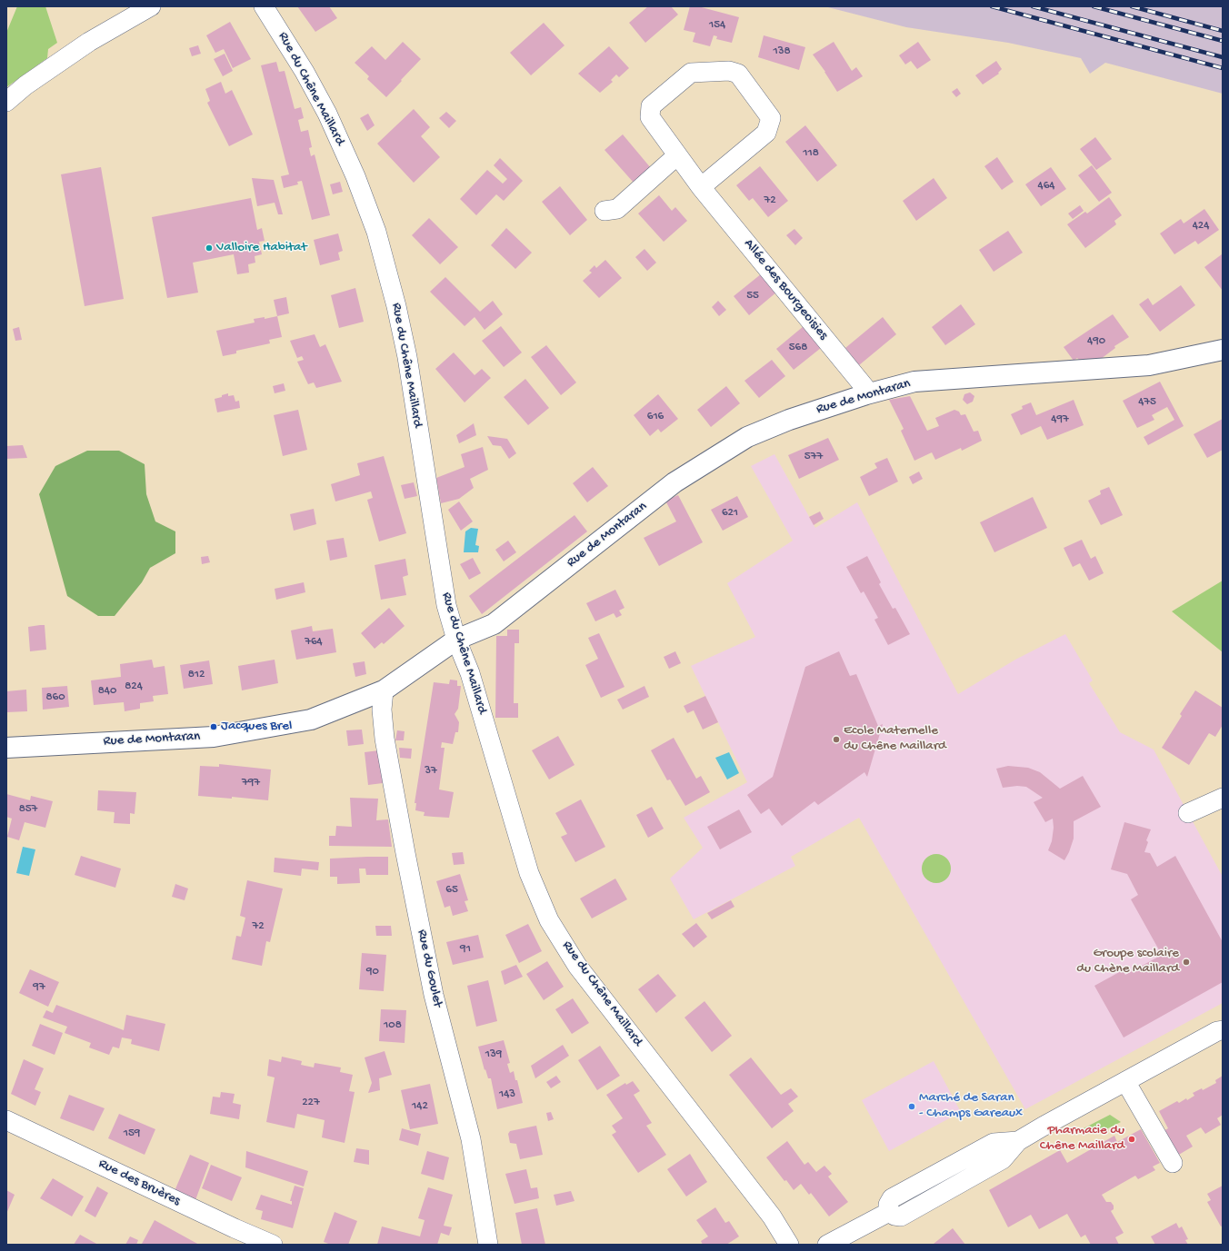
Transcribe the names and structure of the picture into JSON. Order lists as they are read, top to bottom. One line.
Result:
{"streets":{"street":["Rue du Chêne Maillard","Allée des Bourgeoisies","Rue de Montaran","Rue du Goulet","Rue des Bruères"]},"crossings":[["Rue du Chêne Maillard","Rue de Montaran"],["Allée des Bourgeoisies","Rue de Montaran"],["Rue de Montaran","Rue du Goulet"]],"places":["Valloire Habitat","Jacques Brel","Ecole Maternelle du Chêne Maillard","Groupe scolaire du Chène Maillard","Marché de Saran - Champs Gareaux","Pharmacie du Chêne Maillard"],"house_numbers":["154","138","118","464","72","424","55","490","568","475","616","497","577","621","764","812","824","840","860","37","797","857","65","72","91","90","97","108","139","143","227","142","159"]}
